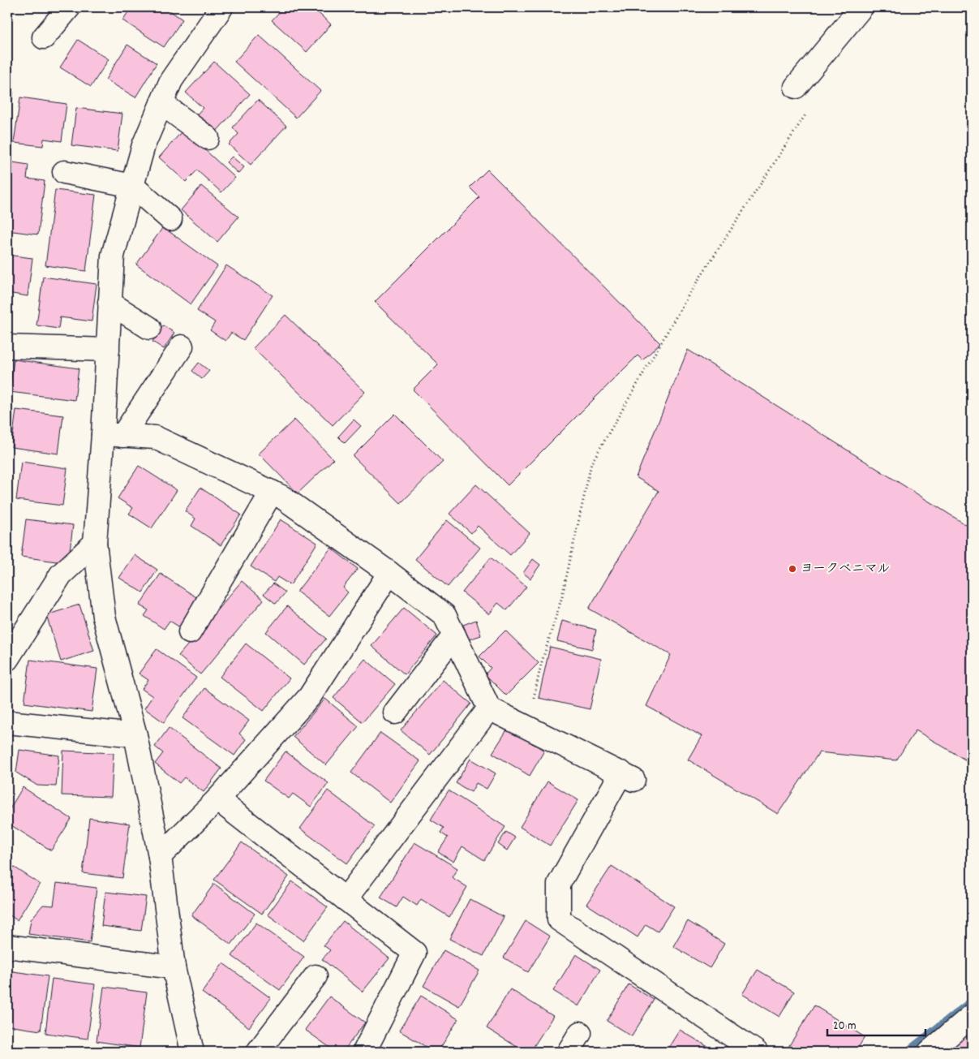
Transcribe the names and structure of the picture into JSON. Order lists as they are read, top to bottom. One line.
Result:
{"places":["ヨークベニマル"],"scale_bar":"20 m"}
